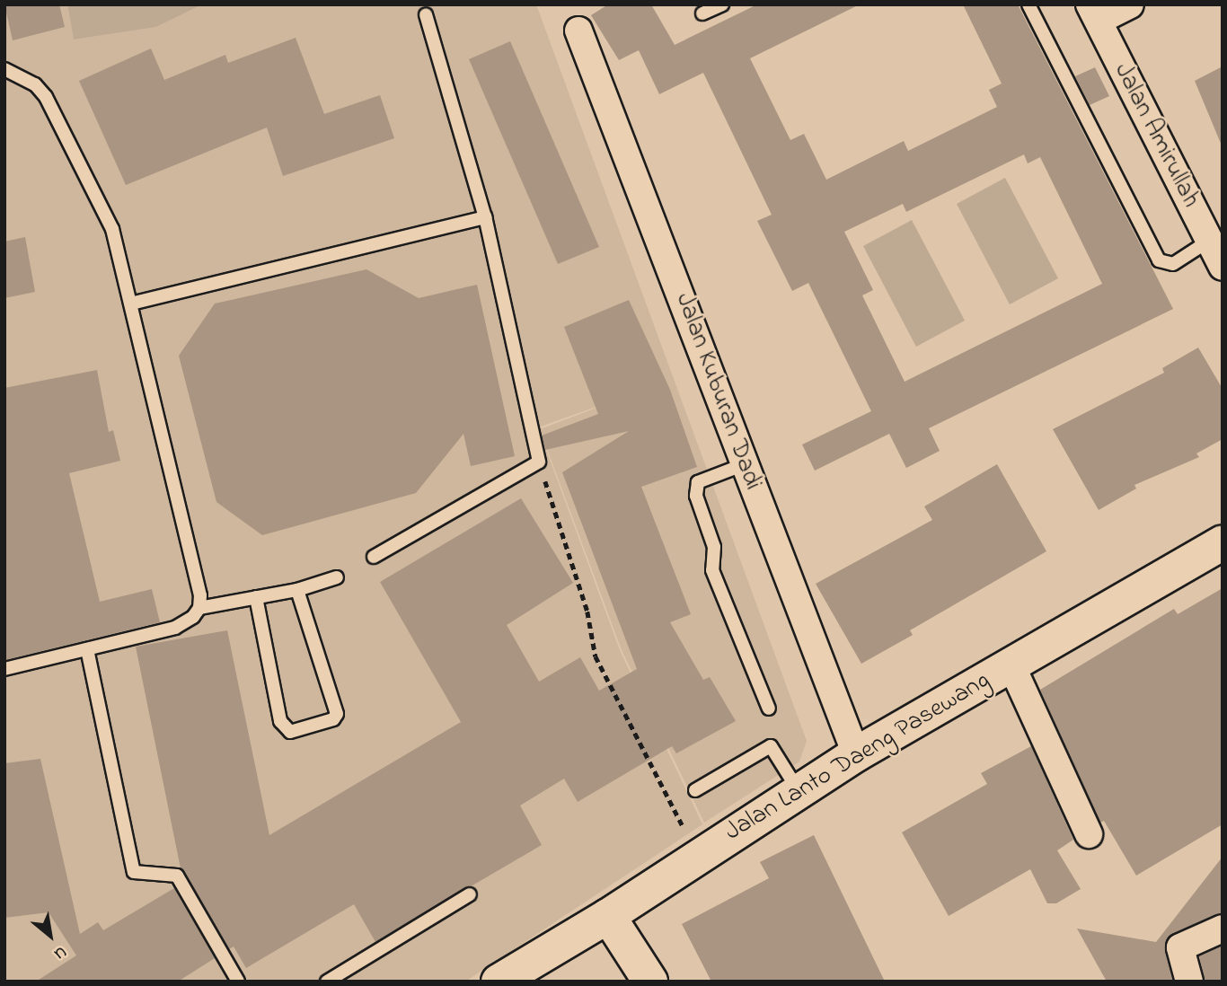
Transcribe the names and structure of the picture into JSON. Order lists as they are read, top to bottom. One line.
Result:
{"streets":{"main road":["Jalan Lanto Daeng Pasewang"],"street":["Jalan Amirullah","Jalan Kuburan Dadi"]},"crossings":[["Jalan Kuburan Dadi","Jalan Lanto Daeng Pasewang"]],"north":"bottom right"}
